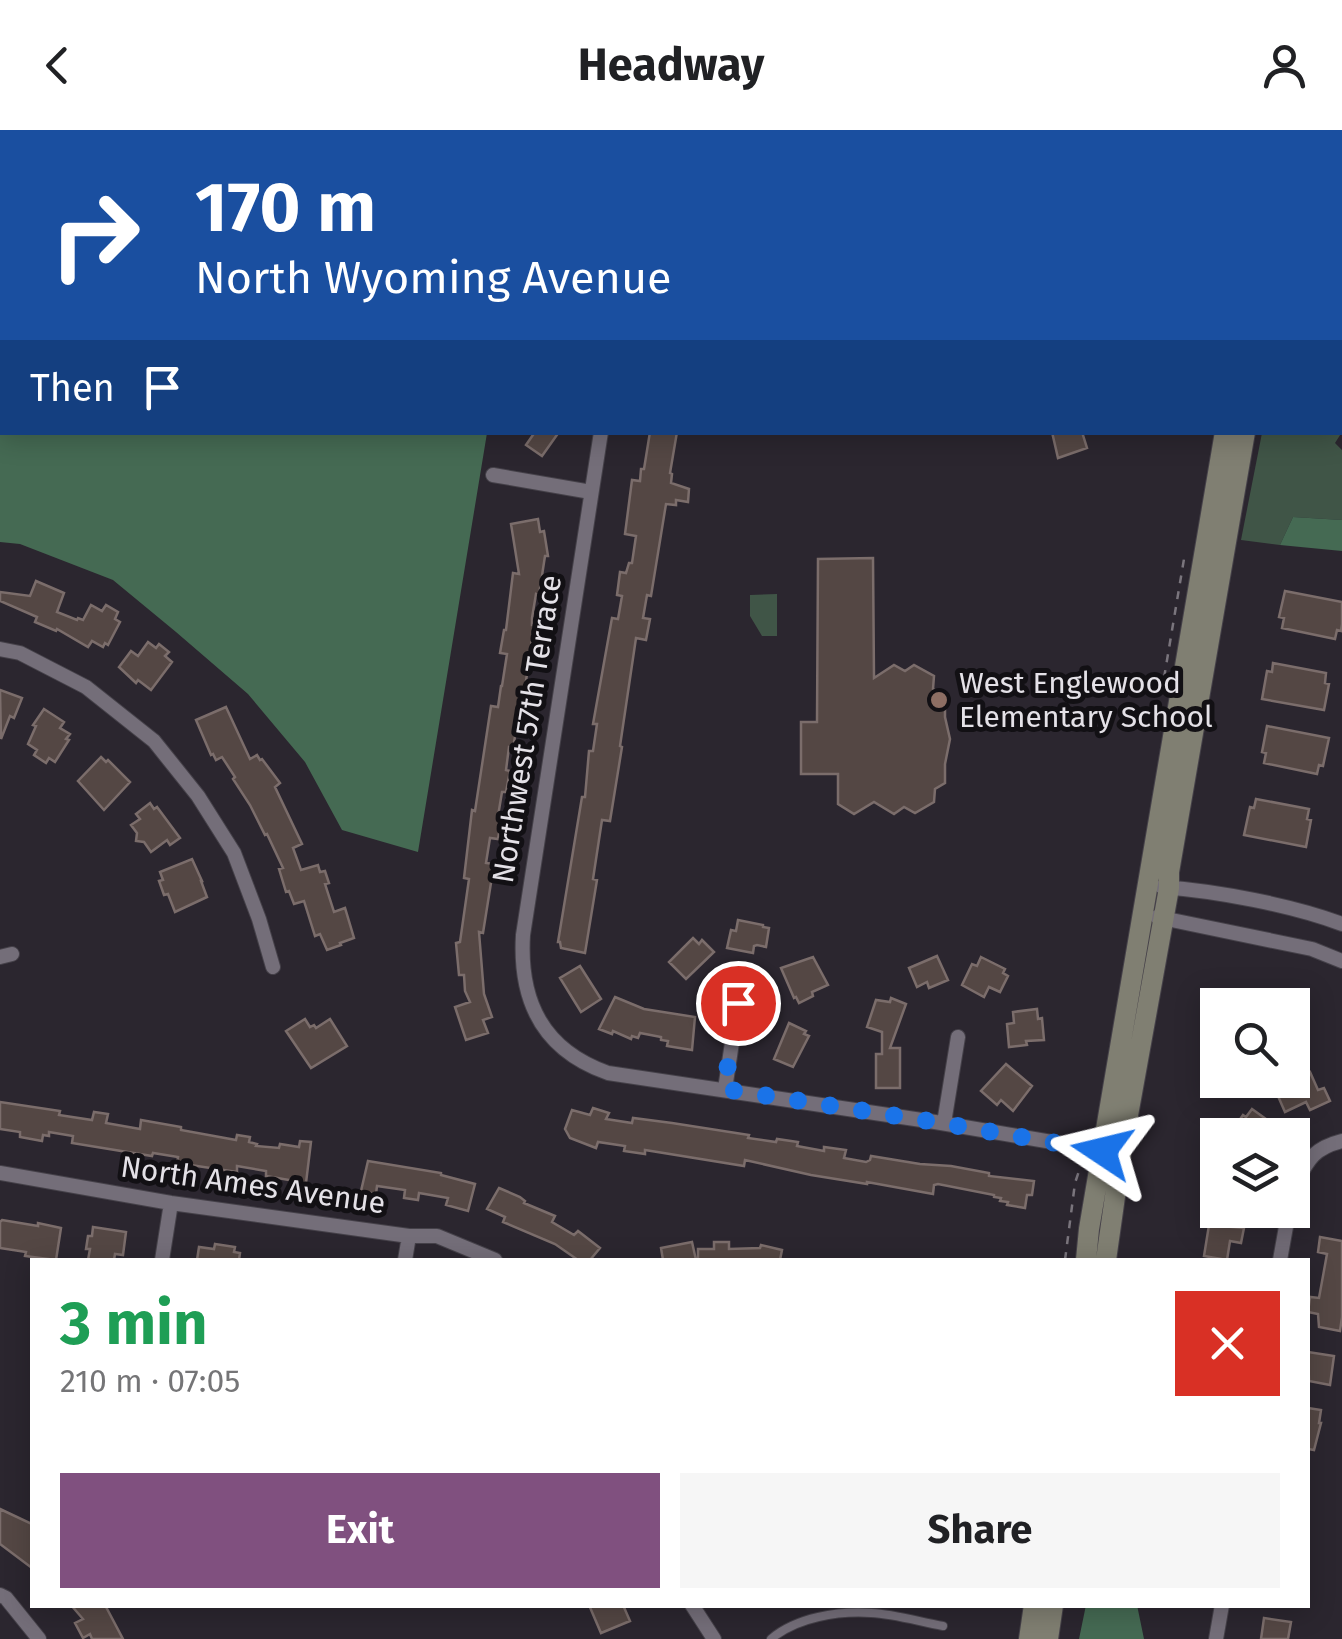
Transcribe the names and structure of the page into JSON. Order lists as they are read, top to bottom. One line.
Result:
{"streets":{"street":["Northwest 57th Terrace","North Ames Avenue"]},"places":["West Englewood Elementary School"],"page":{"header":"Headway","turn":["170 m","North Wyoming Avenue"],"then":"Then","heading":["3 min","210 m · 07:05"],"buttons":["Exit","Share"]}}
